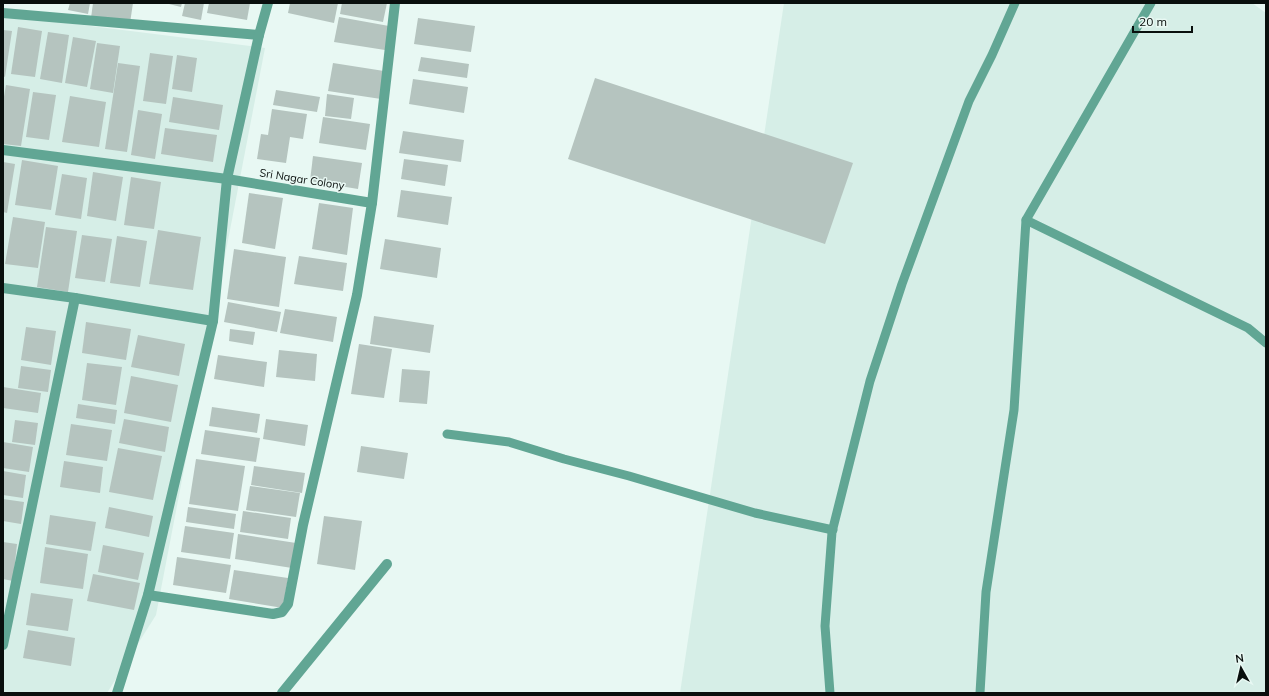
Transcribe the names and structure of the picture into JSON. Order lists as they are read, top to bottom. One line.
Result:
{"streets":{"street":["Sri Nagar Colony"]},"scale_bar":"20 m","north":"top"}
